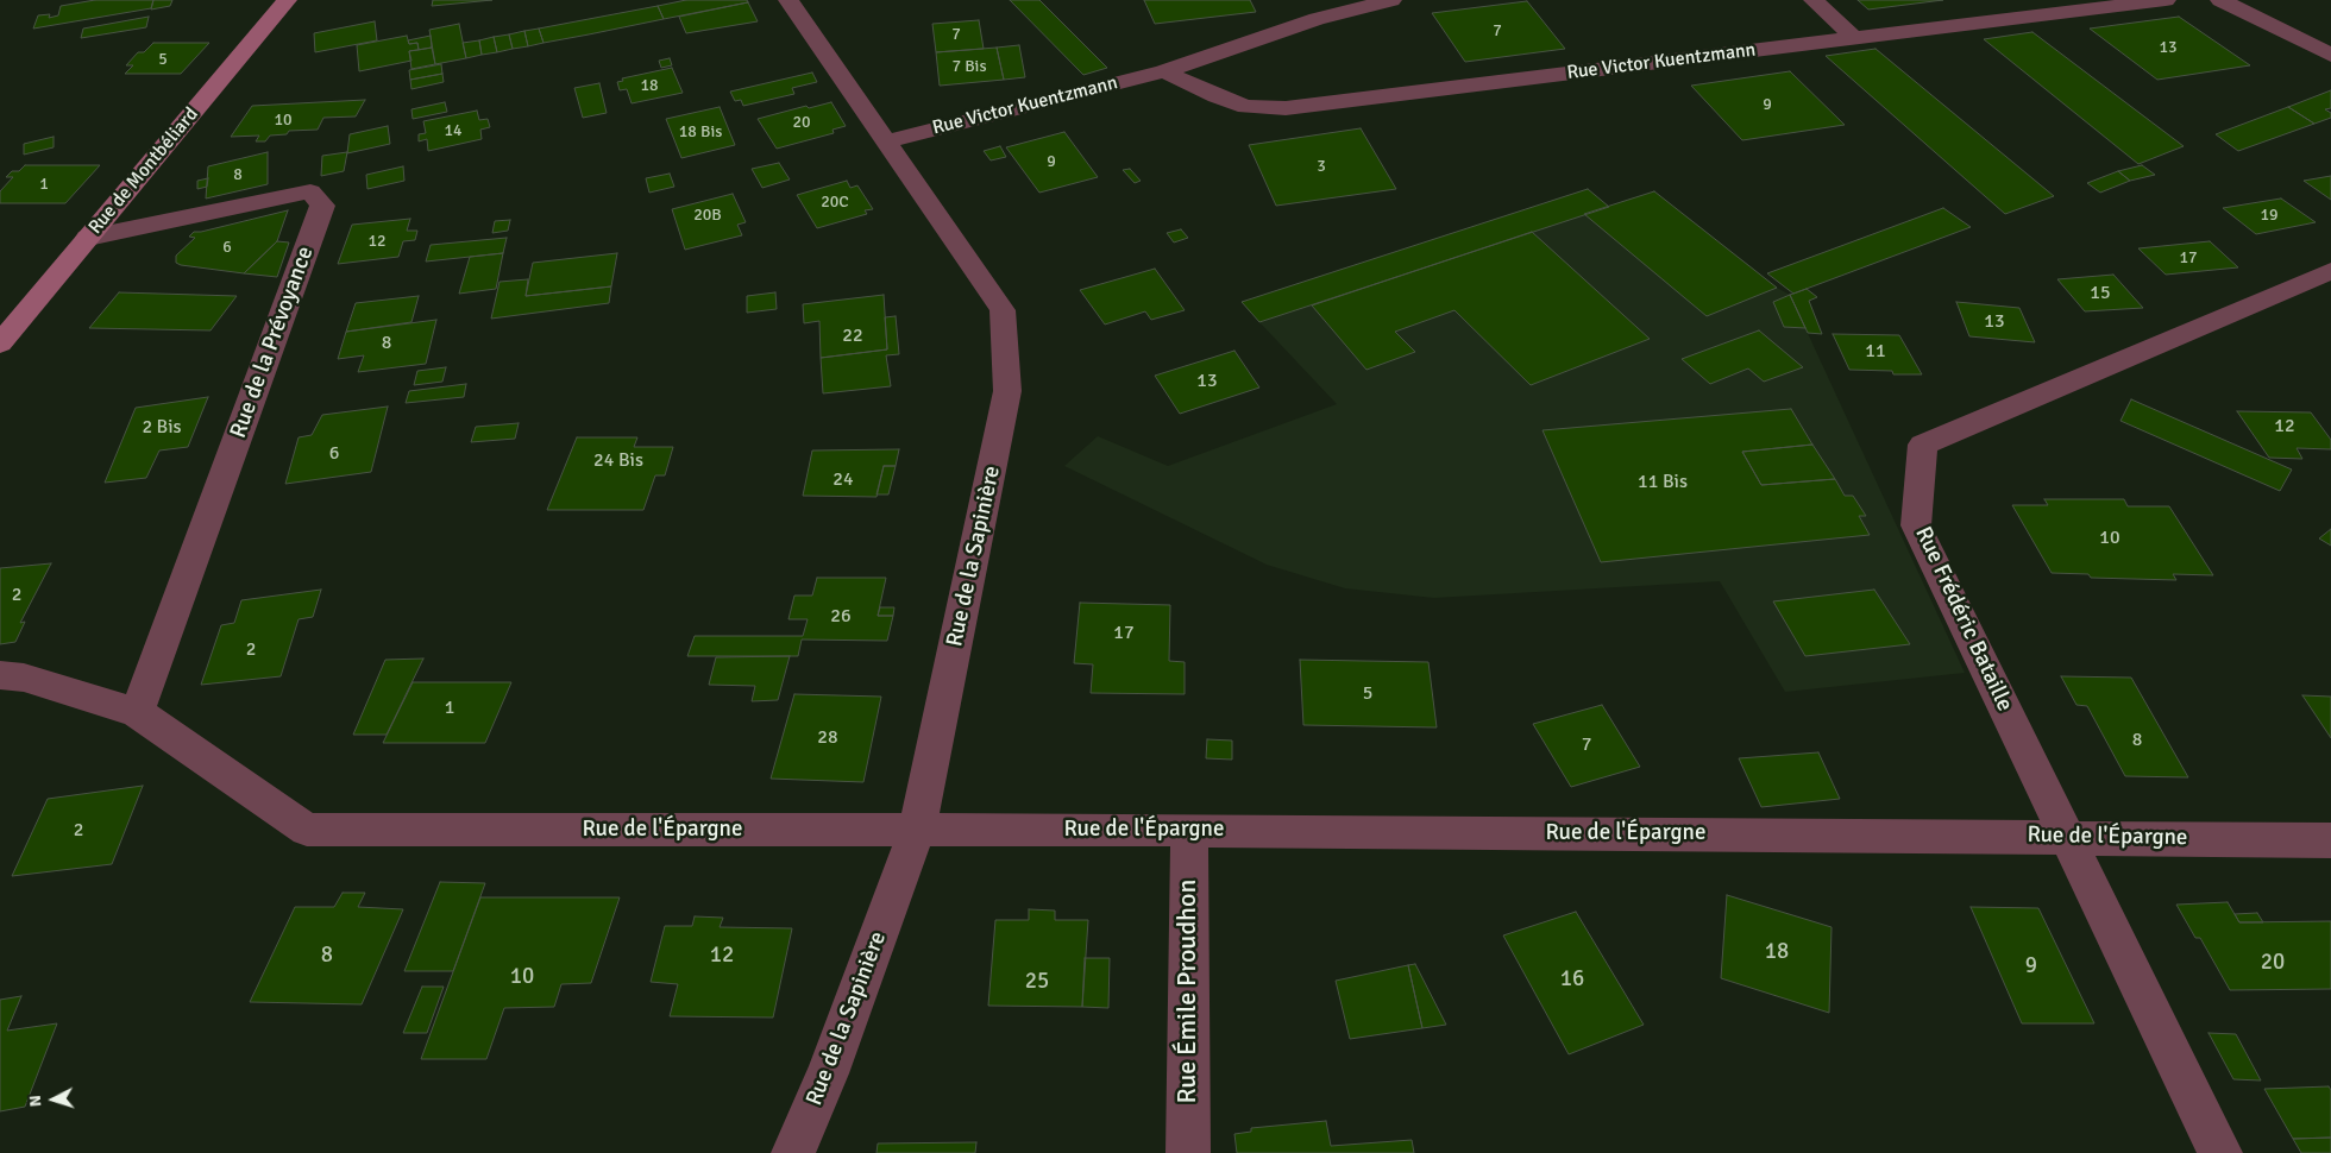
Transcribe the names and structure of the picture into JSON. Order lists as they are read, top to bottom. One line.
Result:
{"streets":{"street":["Rue Victor Kuentzmann","Rue de Montbéliard","Rue de la Prévoyance","Rue de la Sapinière","Rue Frédéric Bataille","Rue de l'Épargne","Rue Émile Proudhon"]},"crossings":[["Rue Victor Kuentzmann","Rue de la Sapinière"],["Rue de Montbéliard","Rue de la Prévoyance"],["Rue de la Prévoyance","Rue de l'Épargne"],["Rue de la Sapinière","Rue de l'Épargne"],["Rue Frédéric Bataille","Rue de l'Épargne"],["Rue de l'Épargne","Rue Émile Proudhon"]],"house_numbers":["7","7","13","5","7 Bis","18","9","10","20","14","18 Bis","9","3","8","1","20C","20B","19","12","6","17","15","13","22","8","11","13","12","2 Bis","6","24 Bis","24","11 Bis","10","2","26","17","2","5","1","28","8","7","2","18","8","12","20","9","10","16","25"],"north":"left"}
